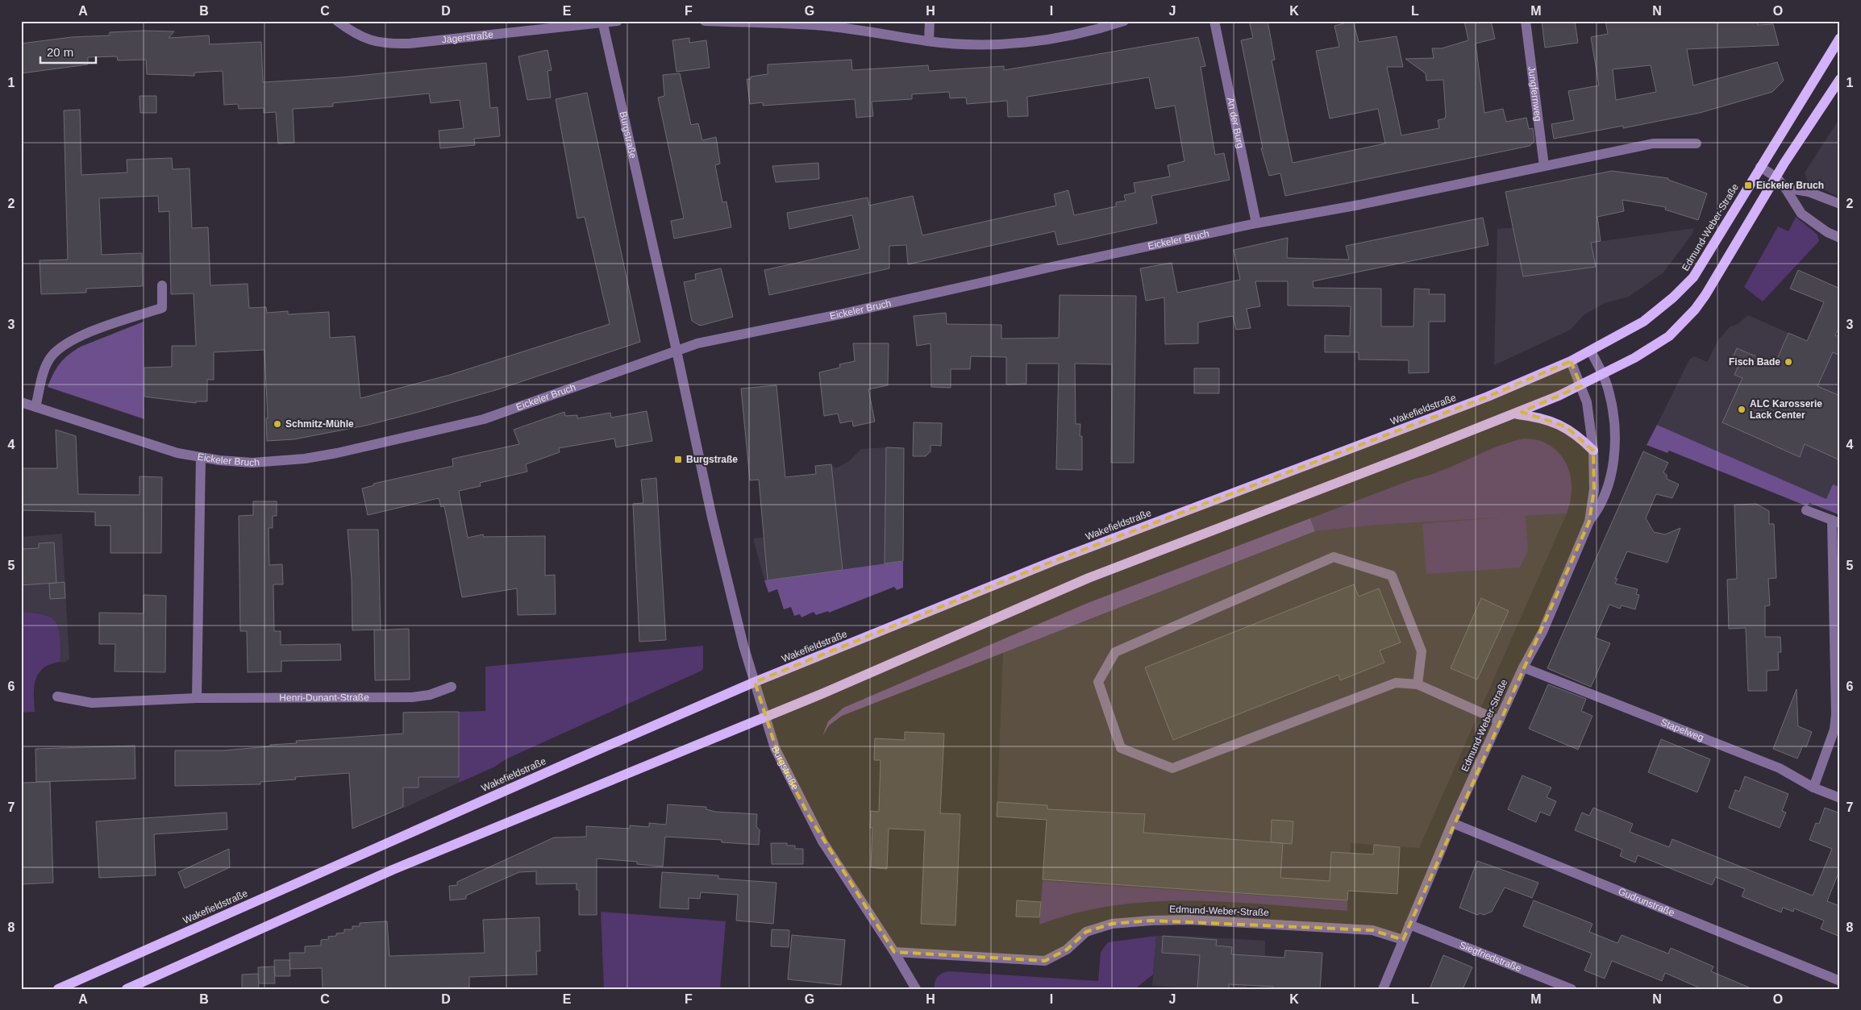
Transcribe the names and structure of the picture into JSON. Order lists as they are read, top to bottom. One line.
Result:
{"streets":{"main road":["Edmund-Weber-Straße","Wakefieldstraße"],"street":["Jägerstraße","Jungfernweg","An der Burg","Burgstraße","Eickeler Bruch","Henri-Dunant-Straße","Stapelweg","Gudrunstraße","Siegfriedstraße"]},"crossings":[["Jägerstraße","Burgstraße"],["Jungfernweg","Eickeler Bruch"],["An der Burg","Eickeler Bruch"],["Burgstraße","Edmund-Weber-Straße"],["Burgstraße","Eickeler Bruch"],["Burgstraße","Wakefieldstraße"],["Edmund-Weber-Straße","Wakefieldstraße"],["Edmund-Weber-Straße","Stapelweg"],["Edmund-Weber-Straße","Gudrunstraße"],["Edmund-Weber-Straße","Siegfriedstraße"]],"places":{"transit":["Eickeler Bruch","Burgstraße"],"other":["Fisch Bade","ALC Karosserie Lack Center","Schmitz-Mühle"]},"scale_bar":"20 m","grid":{"columns":["A","B","C","D","E","F","G","H","I","J","K","L","M","N","O"],"rows":["1","2","3","4","5","6","7","8"]}}
